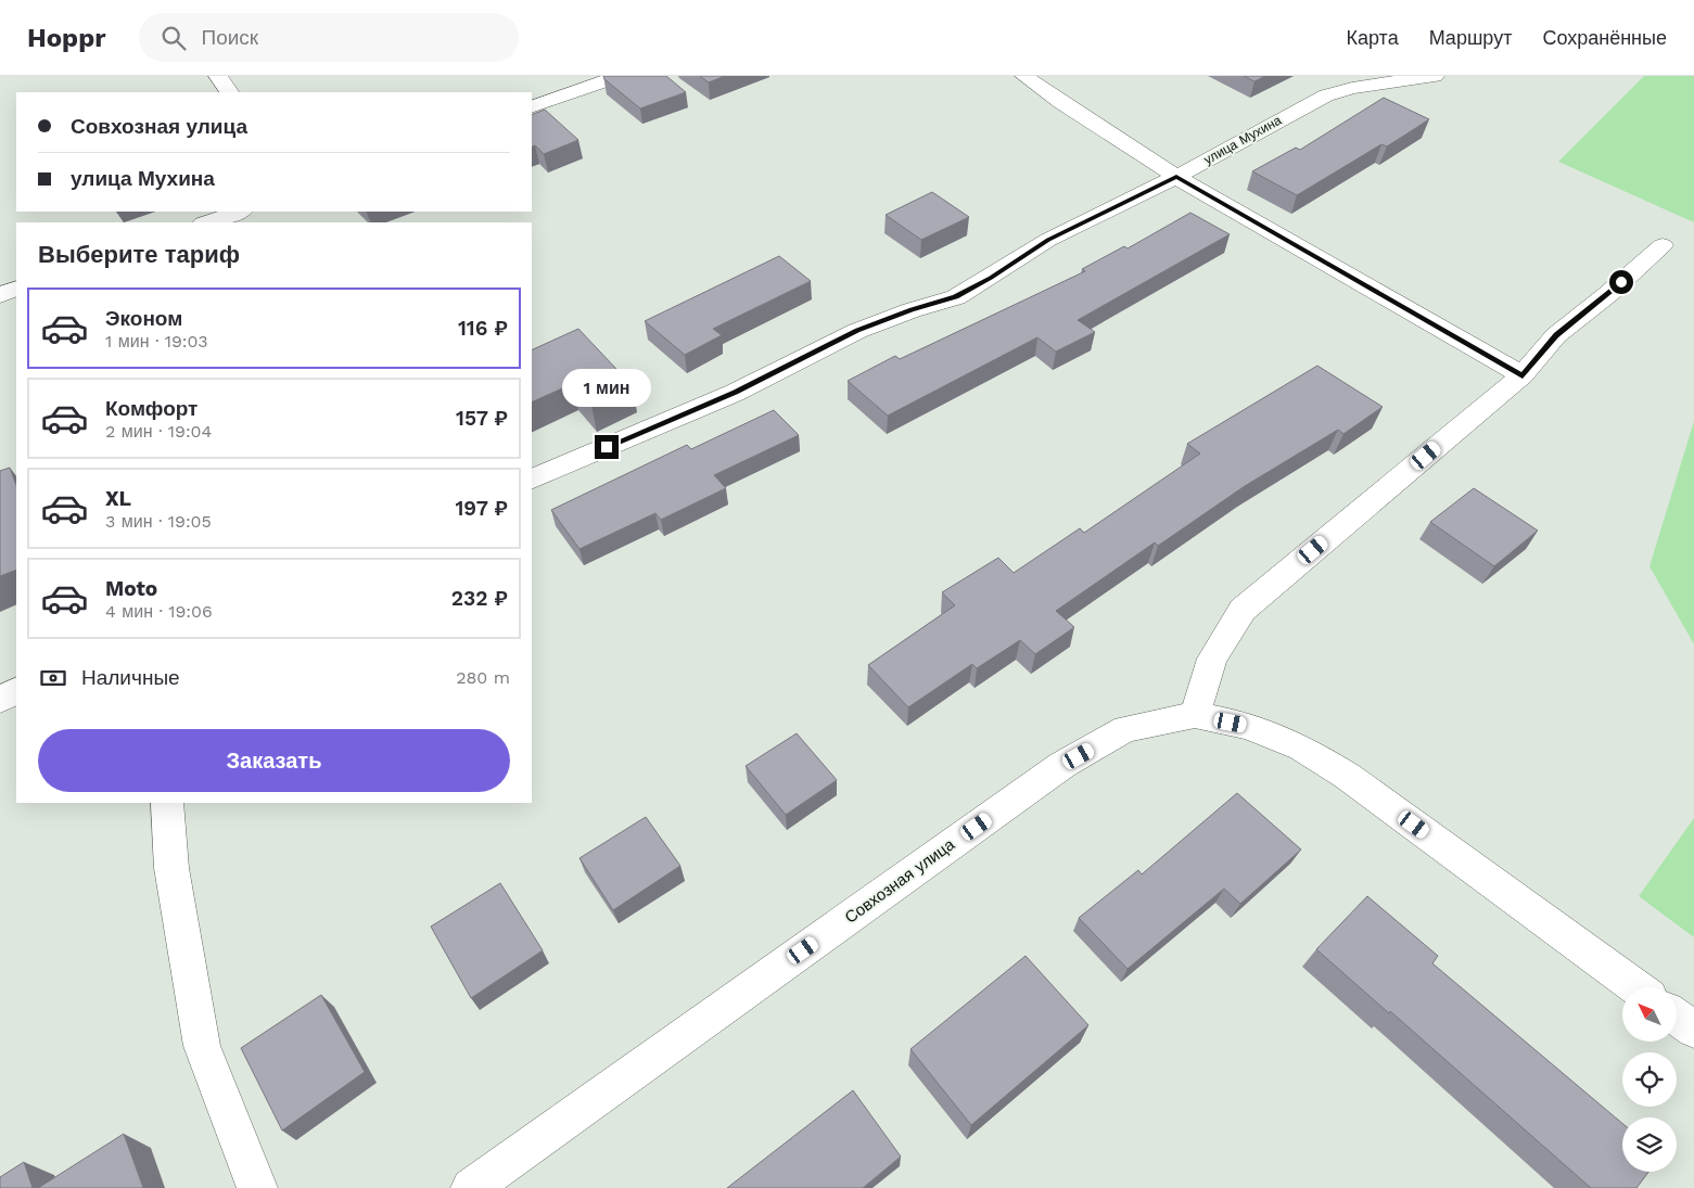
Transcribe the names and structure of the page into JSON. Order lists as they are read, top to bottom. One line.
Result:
{"streets":{"street":["улица Мухина","Совхозная улица"]},"north":"top left","page":{"header":"Hoppr","search":"Поиск","nav":["Карта","Маршрут","Сохранённые"],"banner":["Совхозная улица","улица Мухина"],"heading":"Выберите тариф","list":[{"name":"Эконом","note":"1 мин · 19:03","value":"116 ₽"},{"name":"Комфорт","note":"2 мин · 19:04","value":"157 ₽"},{"name":"XL","note":"3 мин · 19:05","value":"197 ₽"},{"name":"Moto","note":"4 мин · 19:06","value":"232 ₽"}],"bubble":"1 мин","pay":["Наличные","280 m"],"buttons":"Заказать"}}
